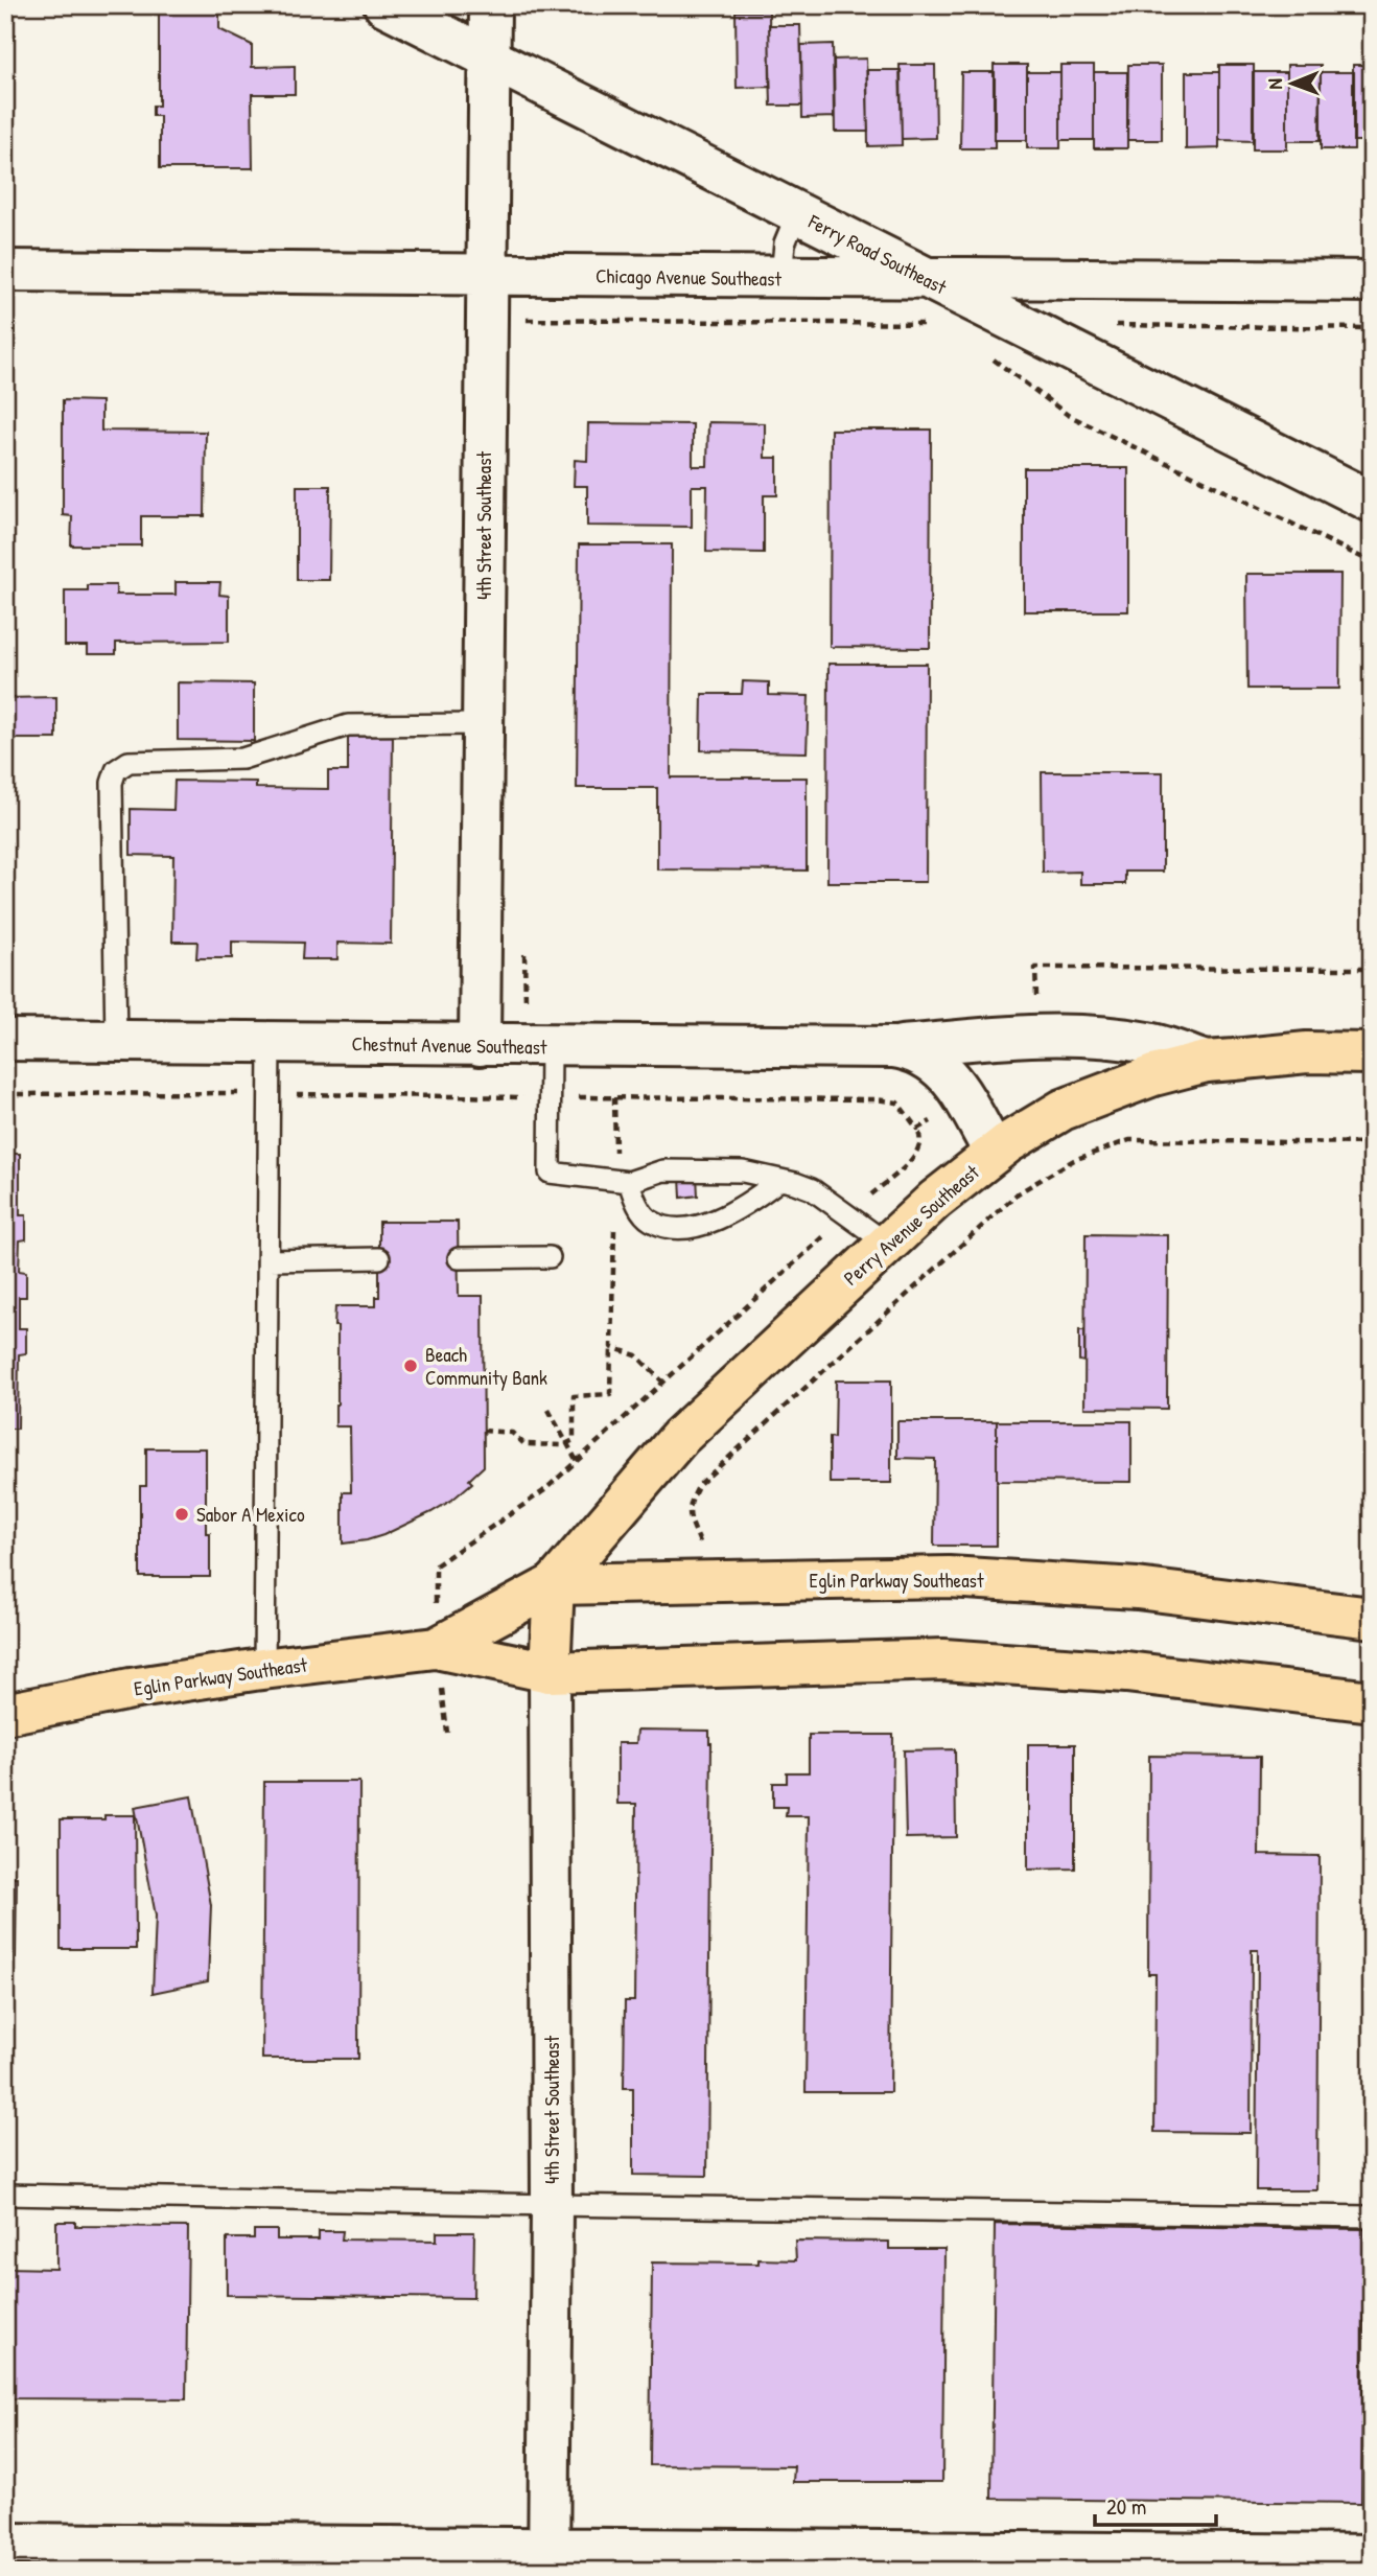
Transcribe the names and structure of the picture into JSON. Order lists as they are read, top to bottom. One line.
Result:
{"streets":{"main road":["Perry Avenue Southeast","Eglin Parkway Southeast"],"street":["Ferry Road Southeast","Chicago Avenue Southeast","4th Street Southeast","Chestnut Avenue Southeast"]},"crossings":[["Ferry Road Southeast","Chicago Avenue Southeast"],["Ferry Road Southeast","4th Street Southeast"],["Chicago Avenue Southeast","4th Street Southeast"],["4th Street Southeast","Chestnut Avenue Southeast"],["4th Street Southeast","Eglin Parkway Southeast"],["Chestnut Avenue Southeast","Perry Avenue Southeast"],["Perry Avenue Southeast","Eglin Parkway Southeast"]],"places":["Beach Community Bank","Sabor A Mexico"],"scale_bar":"20 m","north":"left"}
